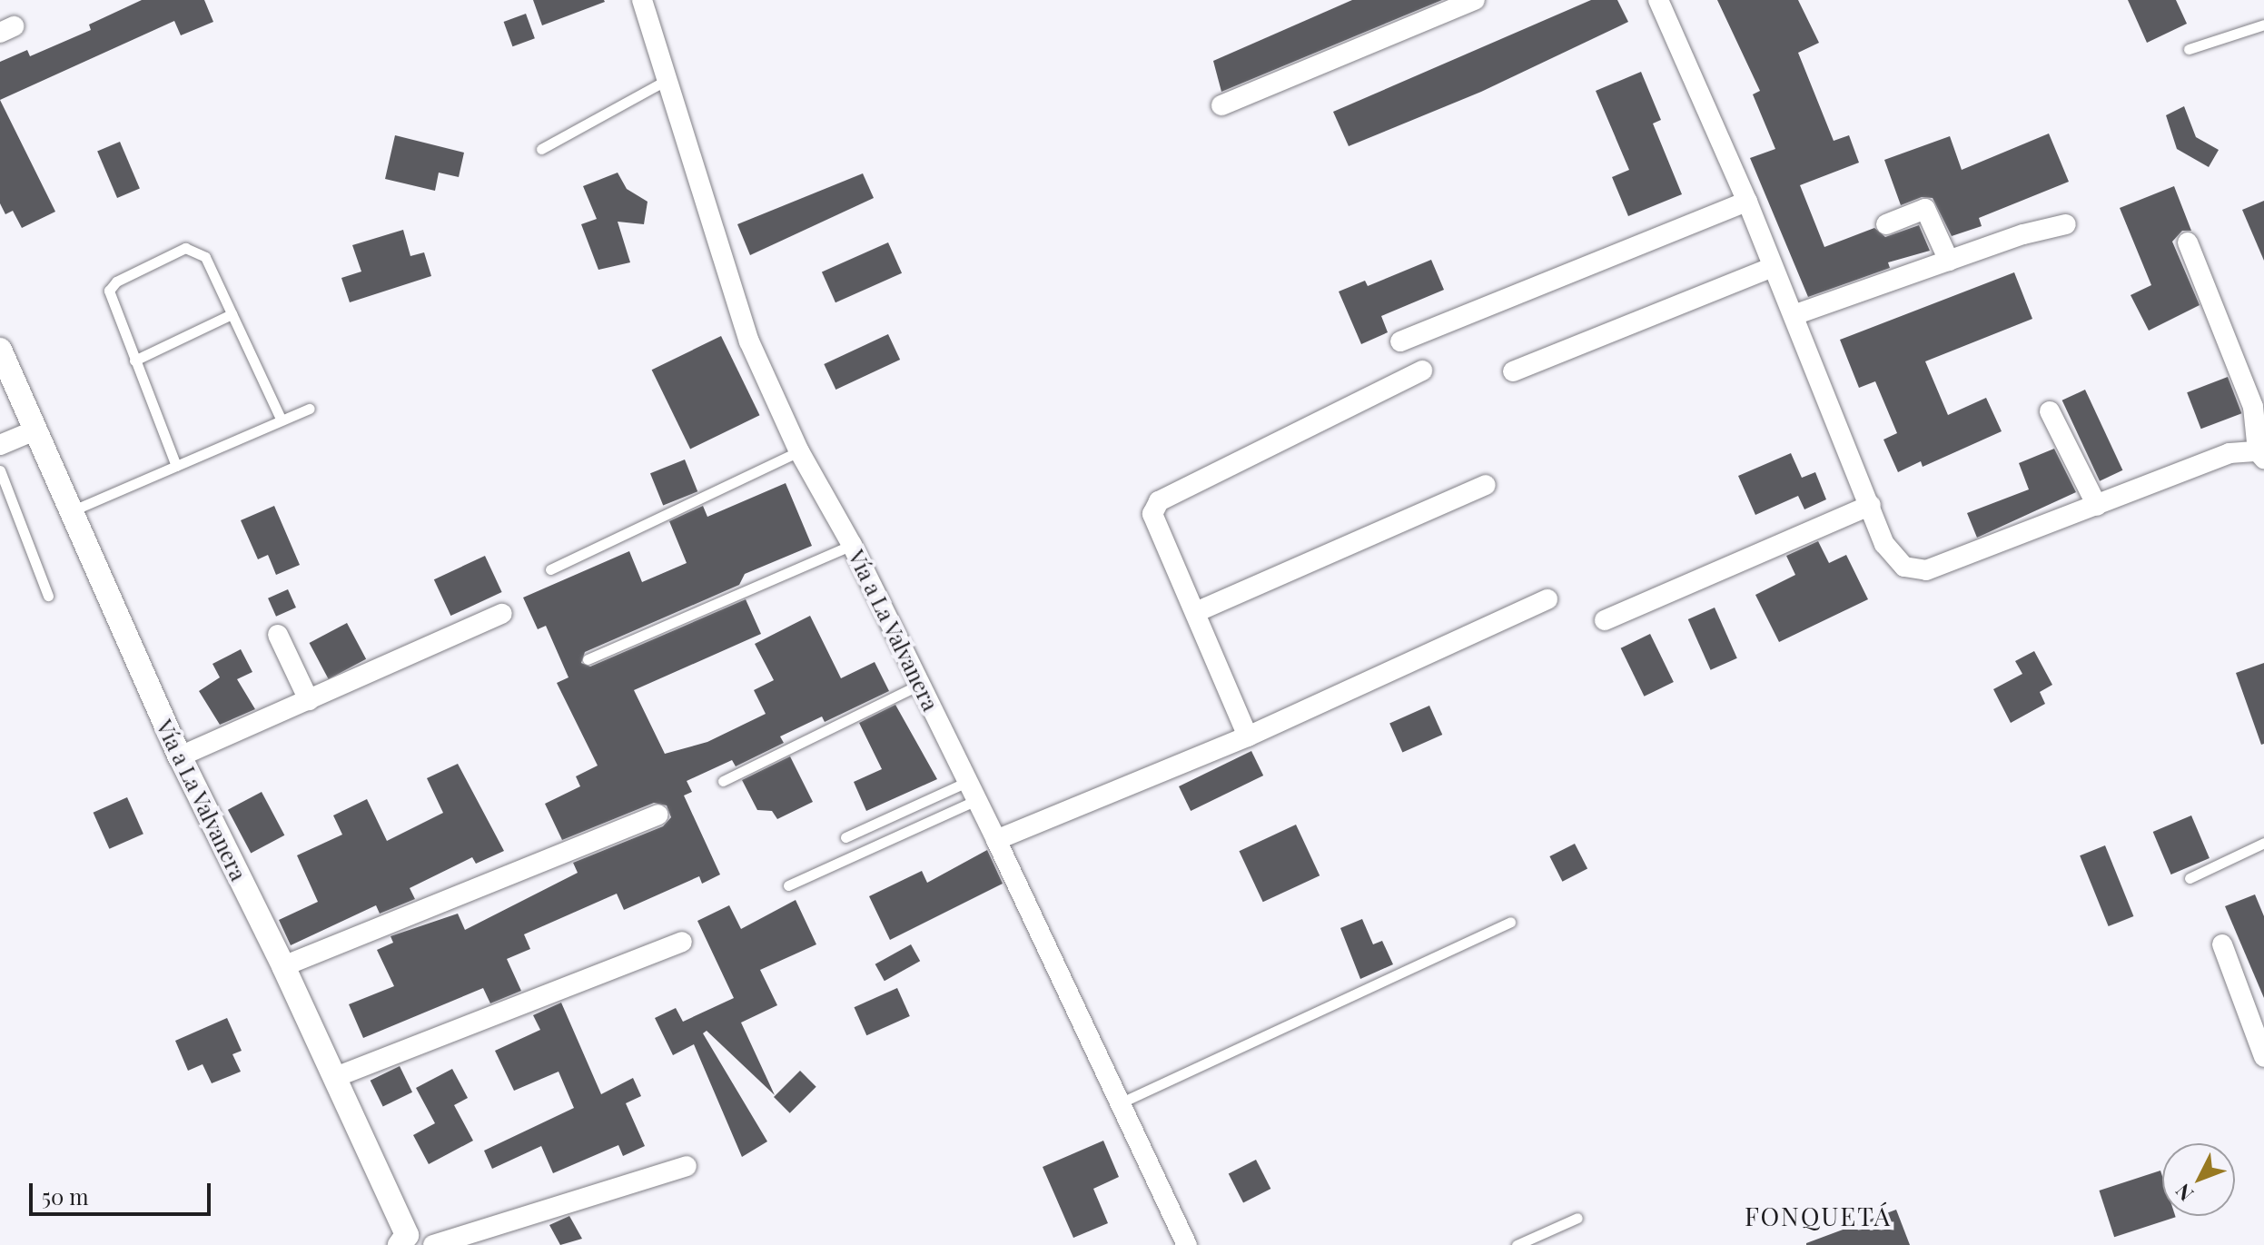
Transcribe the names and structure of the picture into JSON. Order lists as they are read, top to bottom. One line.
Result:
{"streets":{"street":["Vía a La Valvanera"]},"districts":["FONQUETÁ"],"scale_bar":"50 m","north":"bottom left"}
